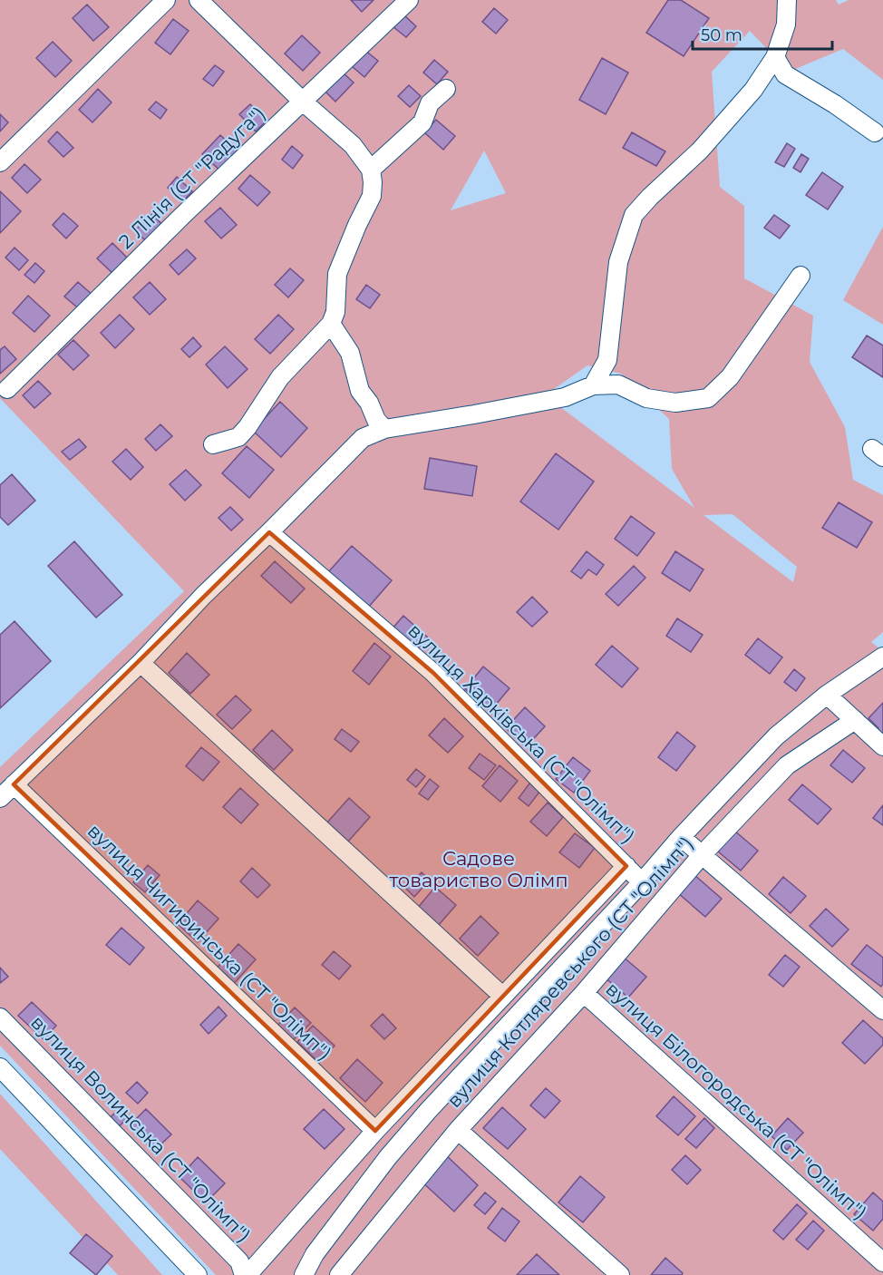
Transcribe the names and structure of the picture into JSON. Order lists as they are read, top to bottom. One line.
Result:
{"streets":{"street":["2 Лінія (СТ \"Радуга\")","вулиця Харківська (СТ \"Олімп\")","вулиця Чигиринська (СТ \"Олімп\")","вулиця Котляревського (СТ \"Олімп\")","вулиця Білогородська (СТ \"Олімп\")","вулиця Волинська (СТ \"Олімп\")"]},"crossings":[["вулиця Харківська (СТ \"Олімп\")","вулиця Котляревського (СТ \"Олімп\")"],["вулиця Чигиринська (СТ \"Олімп\")","вулиця Котляревського (СТ \"Олімп\")"],["вулиця Котляревського (СТ \"Олімп\")","вулиця Білогородська (СТ \"Олімп\")"],["вулиця Котляревського (СТ \"Олімп\")","вулиця Волинська (СТ \"Олімп\")"]],"parks":["Садове товариство Олімп"],"scale_bar":"50 m"}
